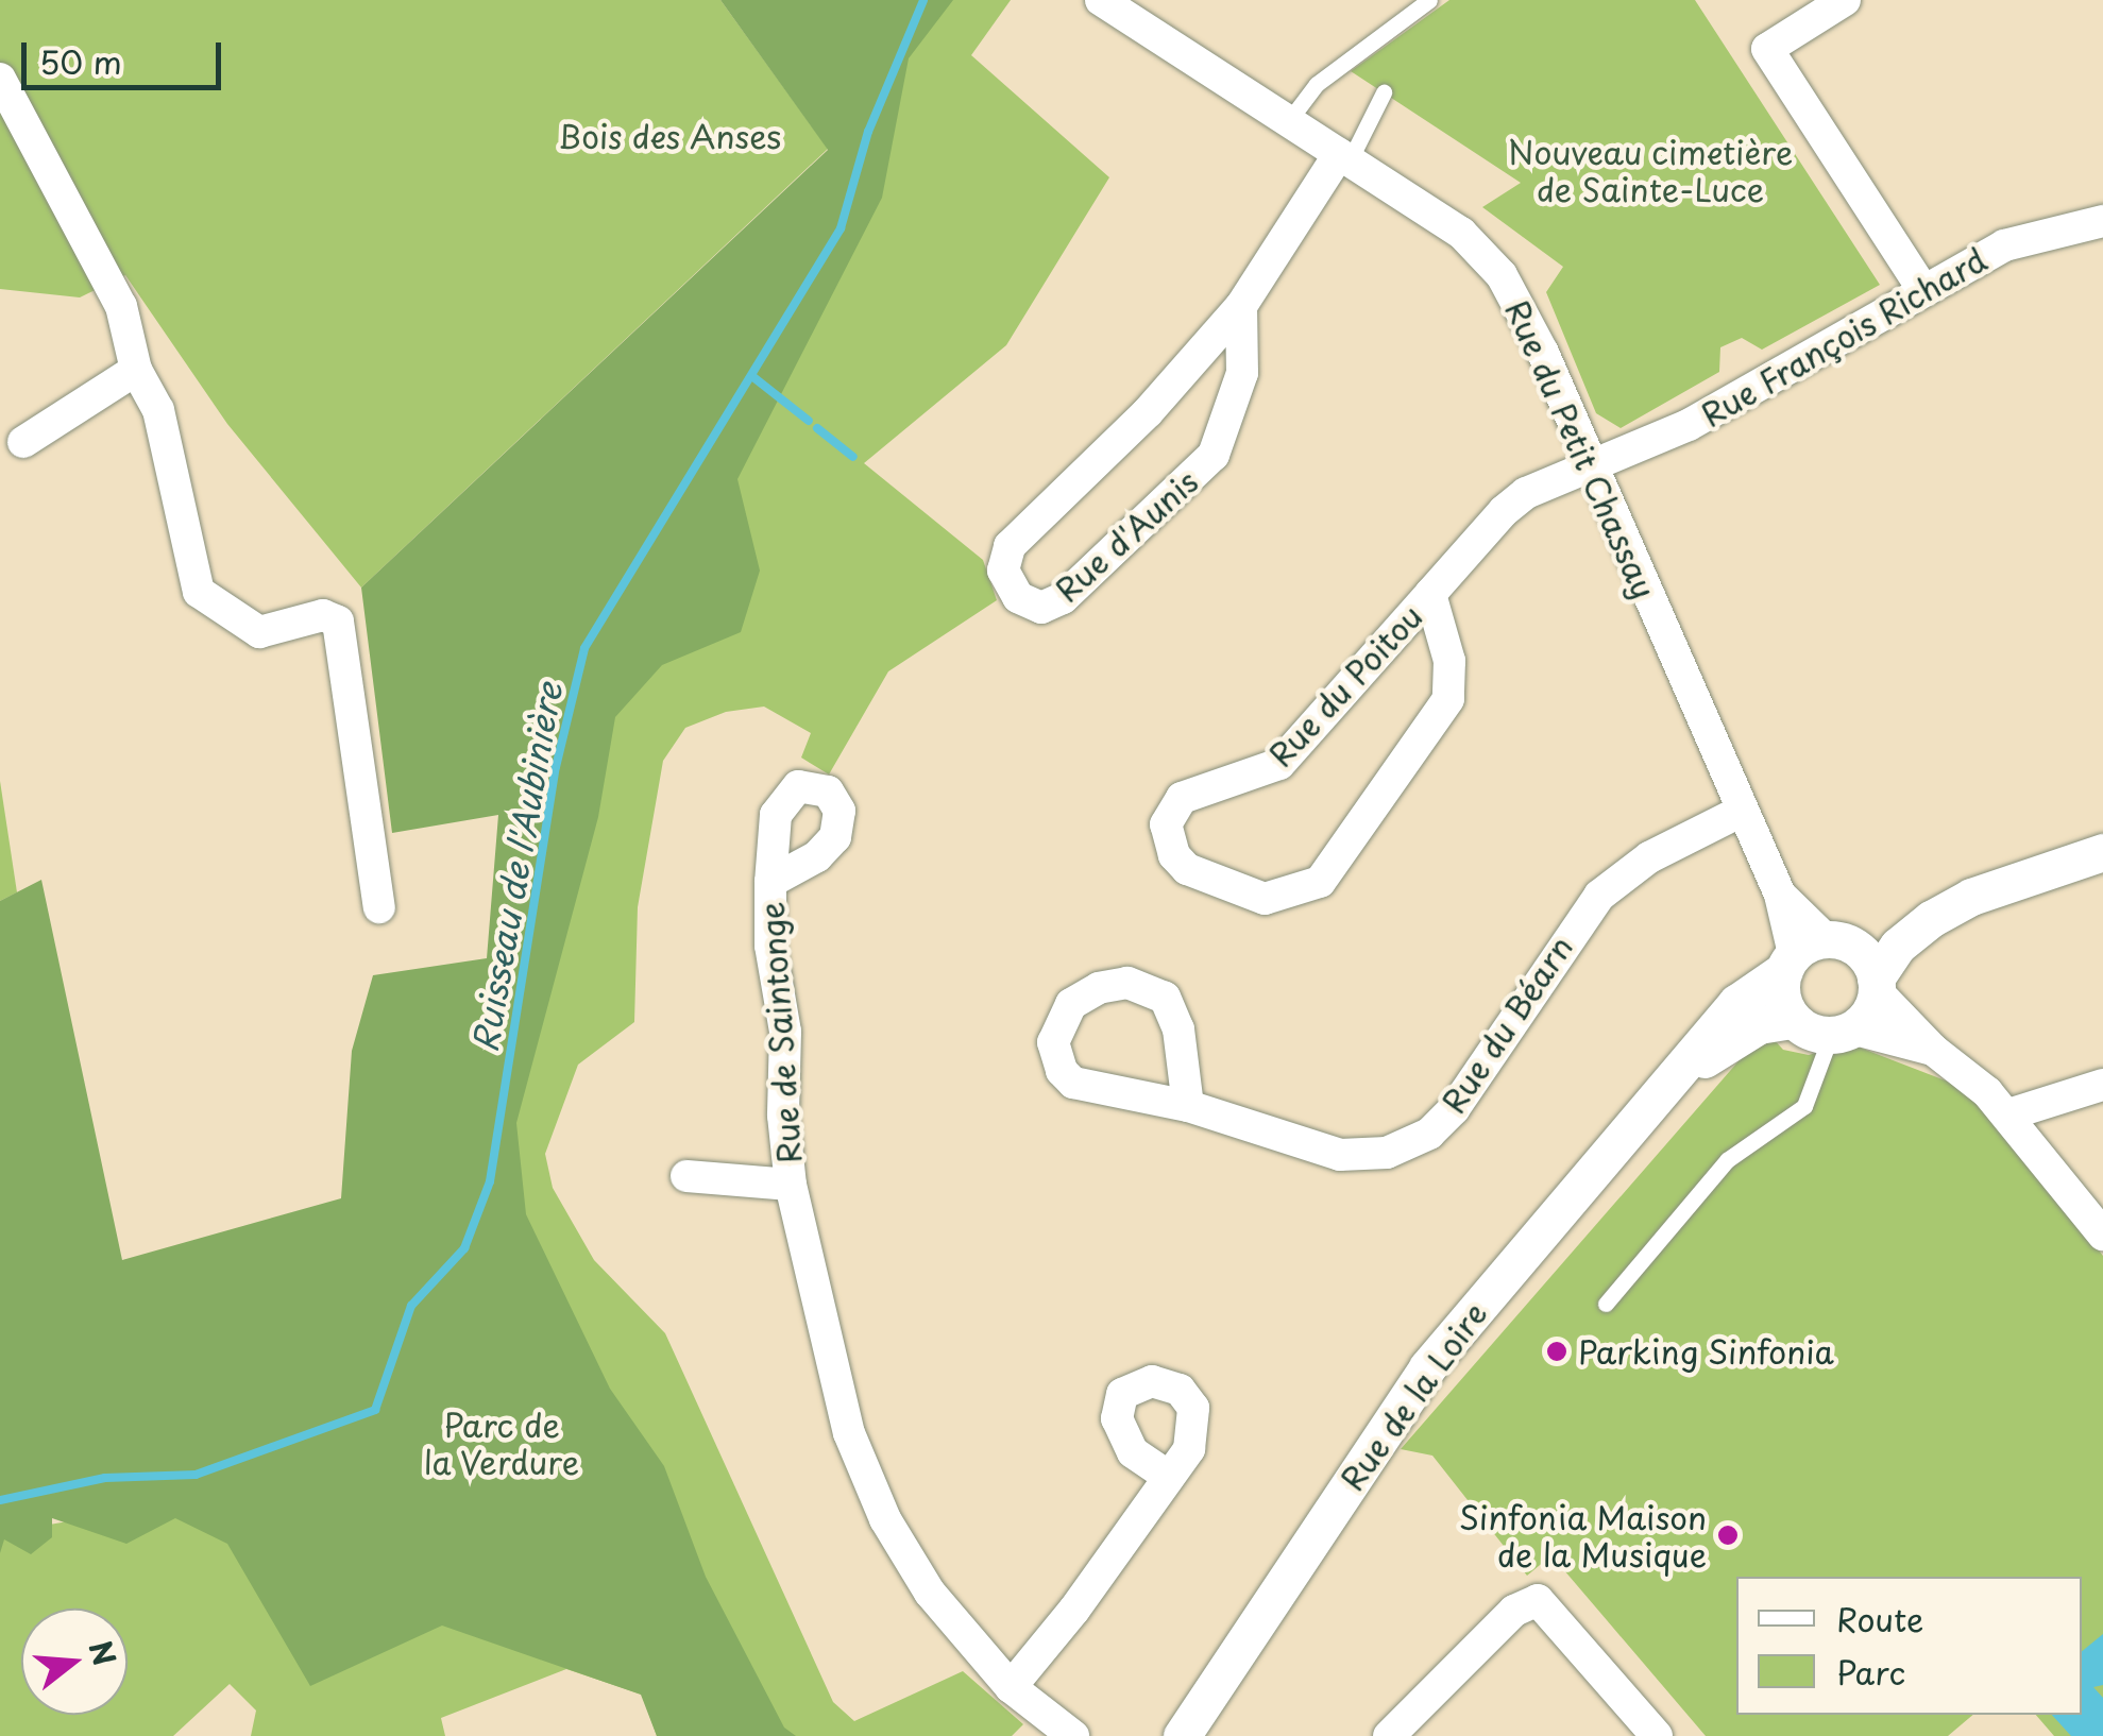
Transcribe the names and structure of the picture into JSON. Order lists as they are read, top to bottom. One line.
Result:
{"streets":{"street":["Rue François Richard","Rue du Petit Chassay","Rue d'Aunis","Rue du Poitou","Rue du Béarn","Rue de Saintonge","Rue de la Loire"]},"crossings":[["Rue François Richard","Rue du Petit Chassay"],["Rue François Richard","Rue du Poitou"],["Rue du Petit Chassay","Rue d'Aunis"],["Rue du Petit Chassay","Rue du Poitou"],["Rue du Petit Chassay","Rue du Béarn"],["Rue du Petit Chassay","Rue de la Loire"]],"water":["Ruisseau de l'Aubinière"],"parks":["Bois des Anses","Nouveau cimetière de Sainte-Luce","Parc de la Verdure"],"places":["Parking Sinfonia","Sinfonia Maison de la Musique"],"legend":["Route","Parc"],"scale_bar":"50 m","north":"right"}
